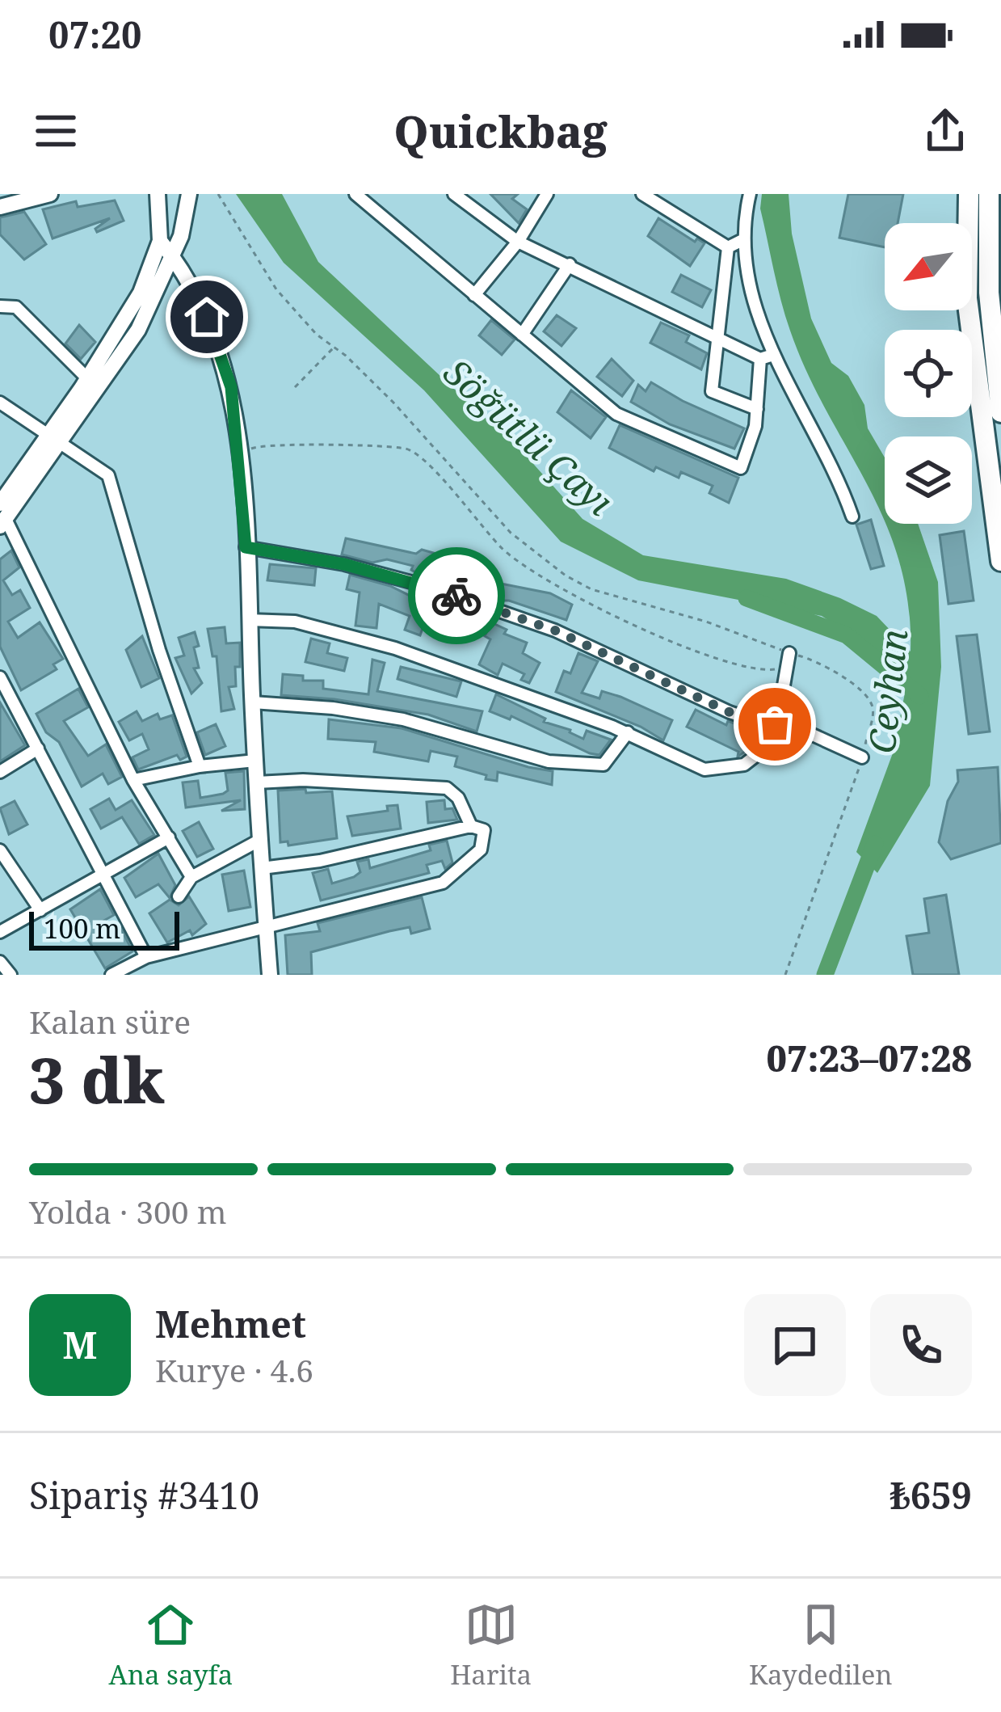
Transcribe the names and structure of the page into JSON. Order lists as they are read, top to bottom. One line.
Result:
{"water":["Söğütlü Çayı","Ceyhan"],"scale_bar":"100 m","north":"bottom left","page":{"status":"07:20","header":"Quickbag","scale":"100 m","heading":["3 dk","Kalan süre","07:23–07:28"],"panel":["Mehmet","Kurye · 4.6","Sipariş #3410","₺659"],"bar":"Yolda · 300 m","round":"M","tabs":["Ana sayfa","Harita","Kaydedilen"]}}
